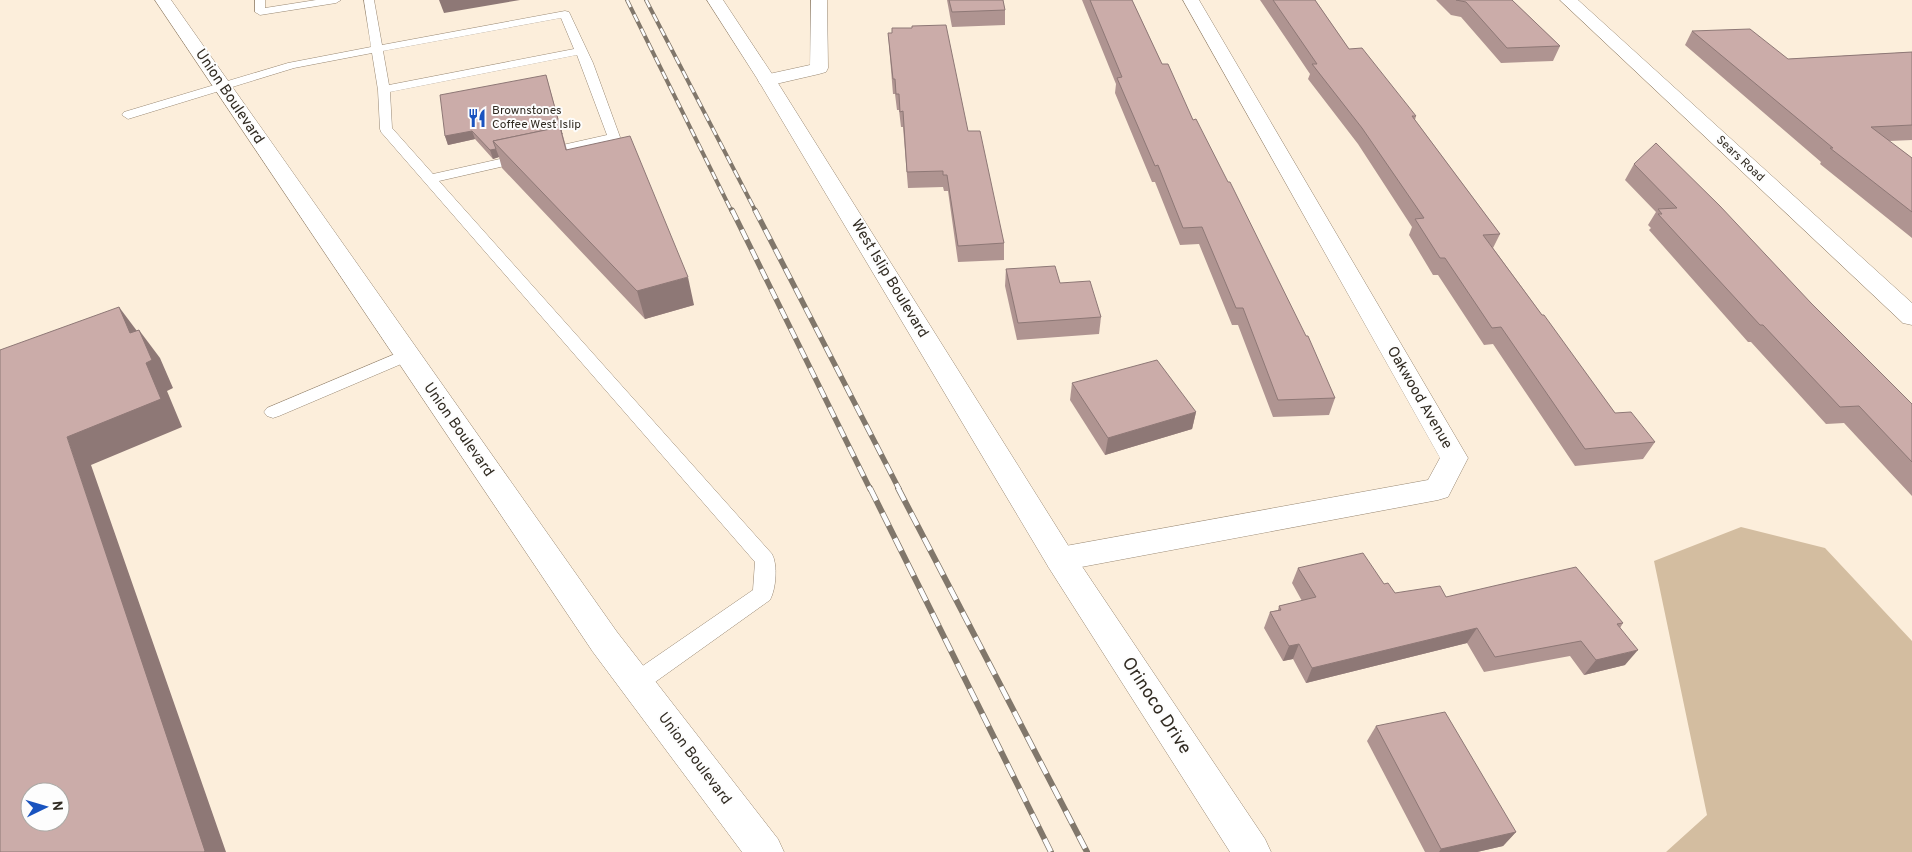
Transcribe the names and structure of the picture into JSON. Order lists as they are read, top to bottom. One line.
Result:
{"streets":{"street":["Union Boulevard","Sears Road","West Islip Boulevard","Oakwood Avenue","Orinoco Drive"]},"crossings":[["West Islip Boulevard","Oakwood Avenue"],["West Islip Boulevard","Orinoco Drive"],["Oakwood Avenue","Orinoco Drive"]],"places":{"restaurant":["Brownstones Coffee West Islip"]},"north":"right"}
